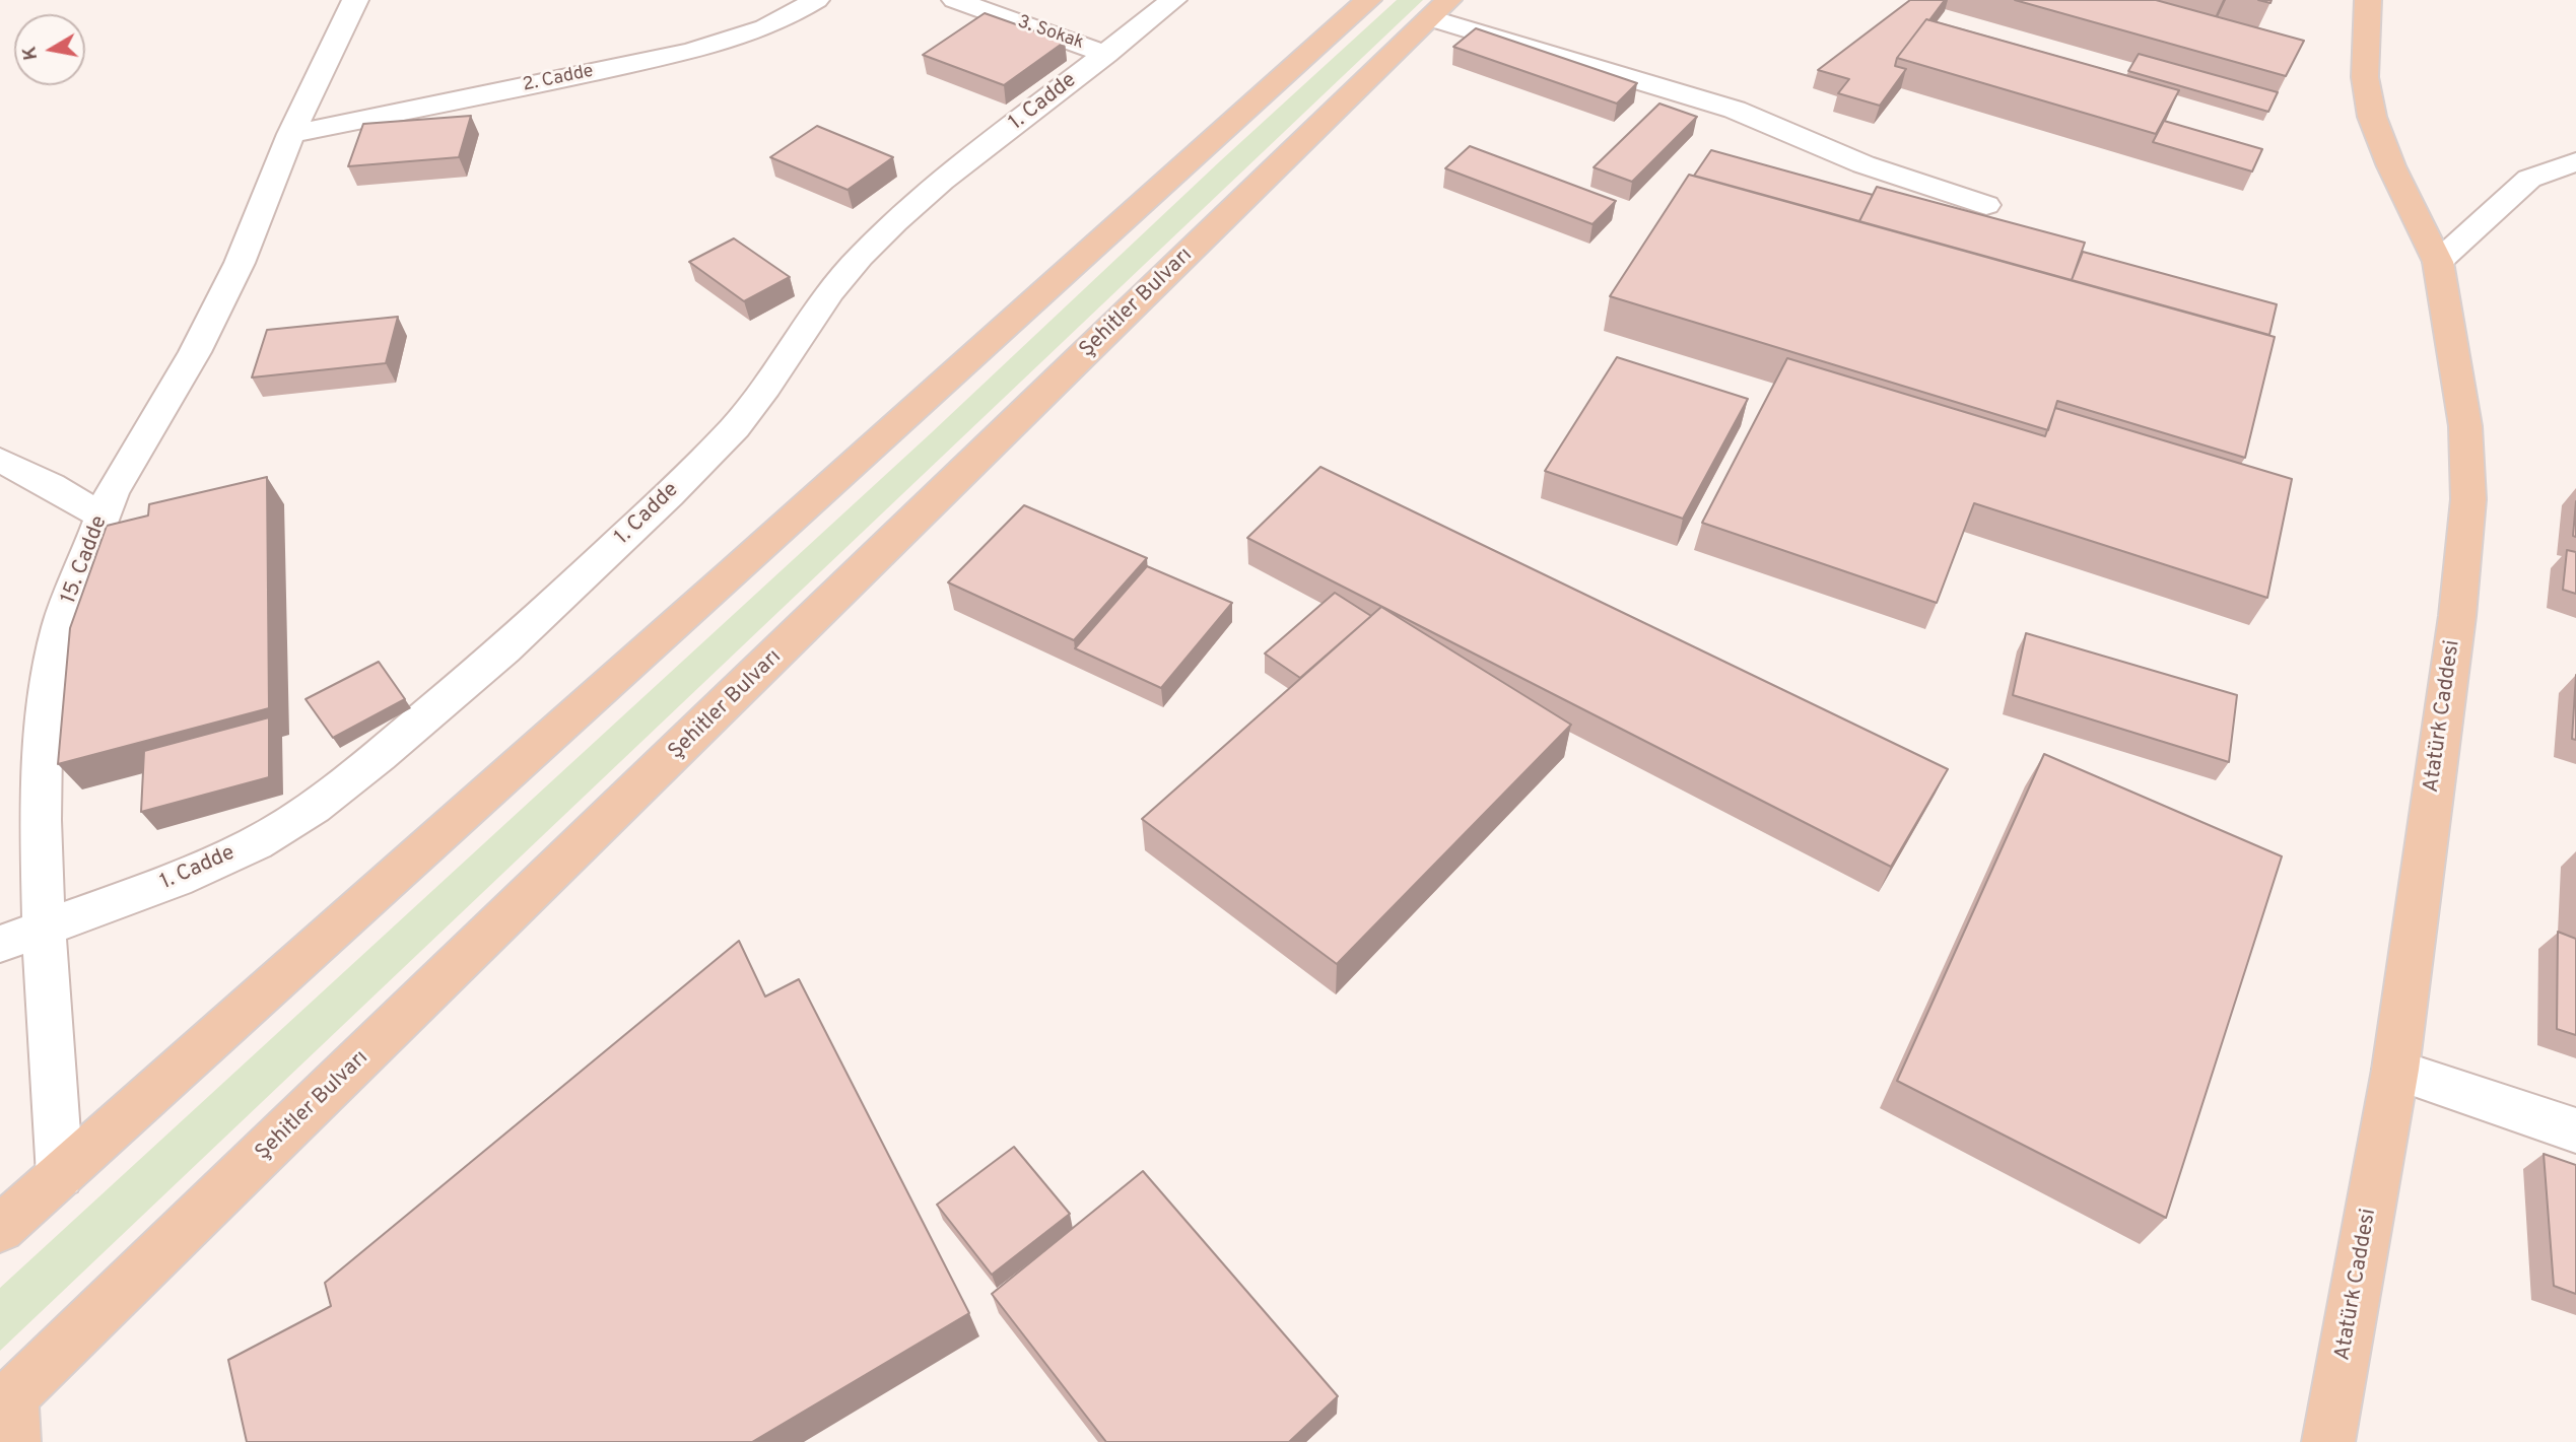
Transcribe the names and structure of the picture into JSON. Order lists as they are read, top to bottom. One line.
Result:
{"streets":{"main road":["Şehitler Bulvarı","Atatürk Caddesi"],"street":["3. Sokak","2. Cadde","1. Cadde","15. Cadde"]},"crossings":[["3. Sokak","1. Cadde"],["2. Cadde","15. Cadde"],["1. Cadde","15. Cadde"]],"north":"left"}
